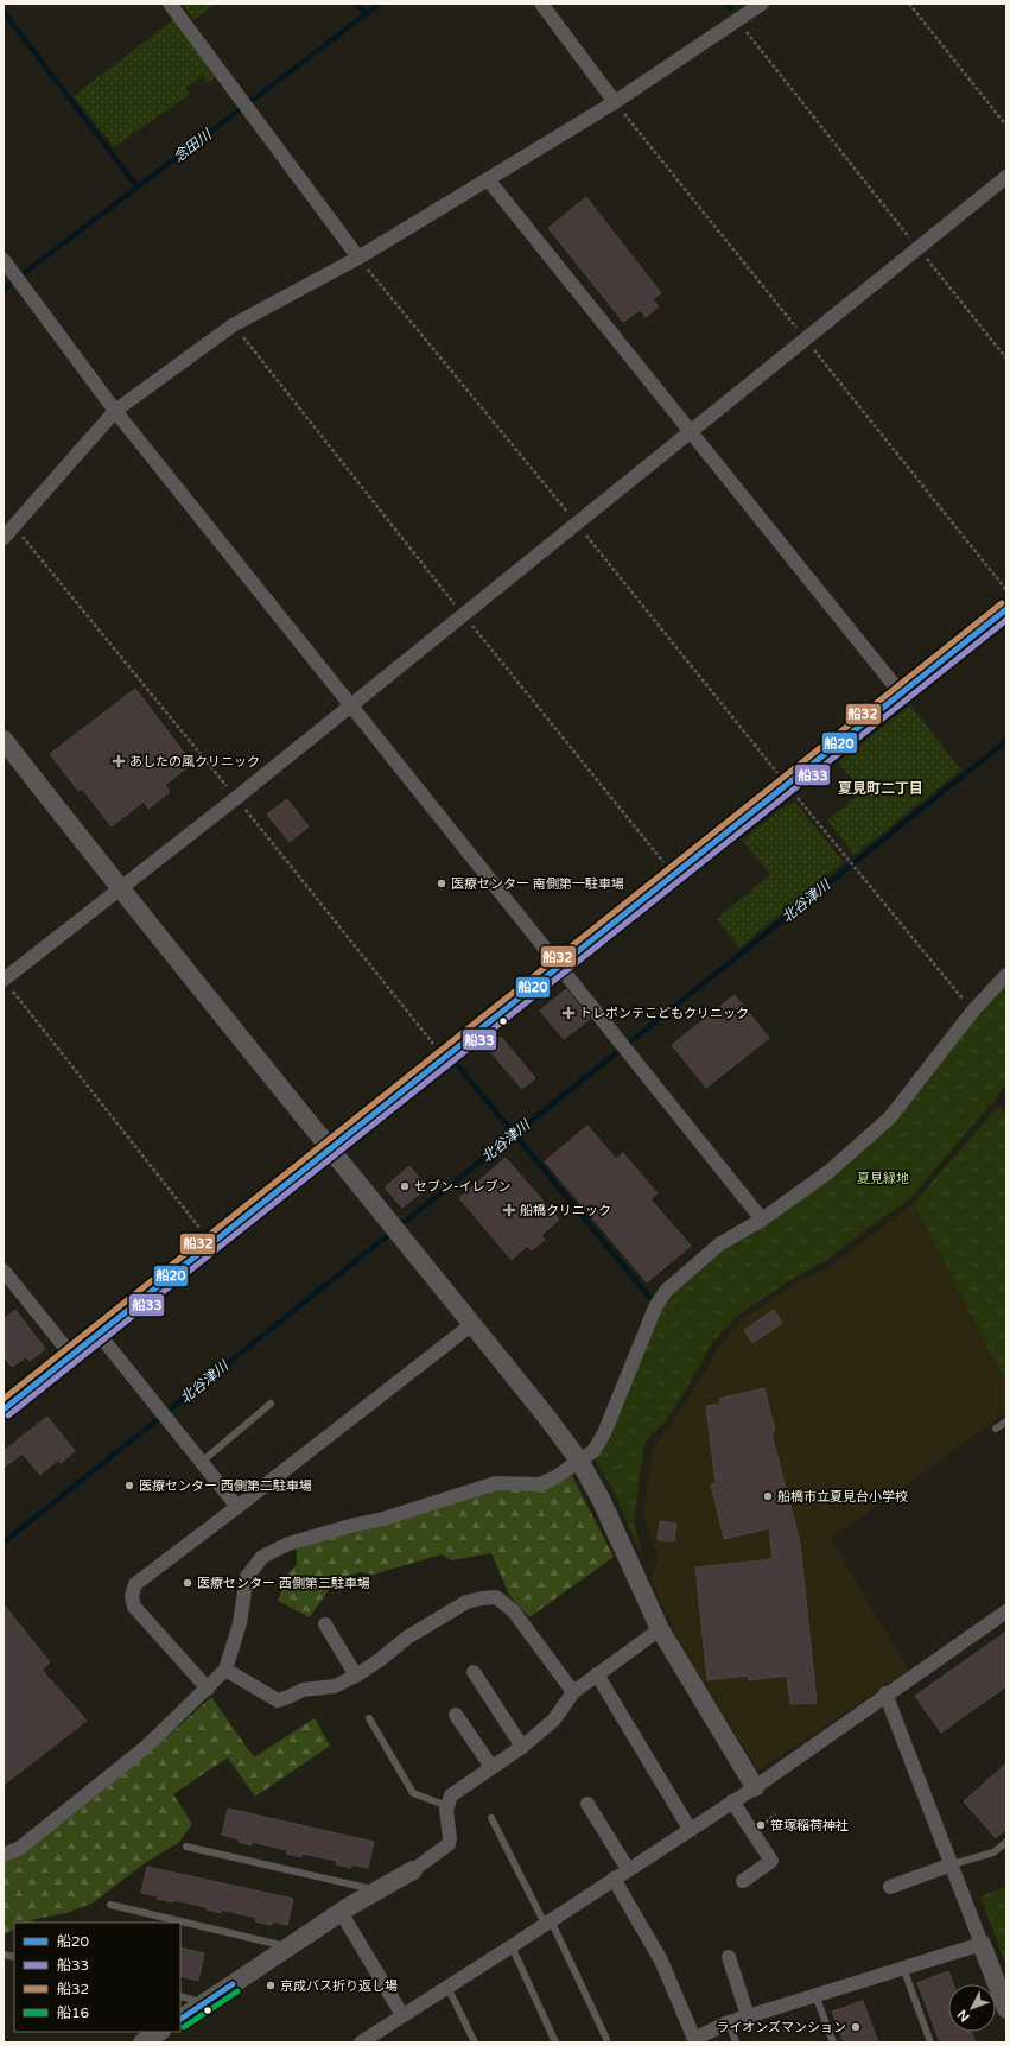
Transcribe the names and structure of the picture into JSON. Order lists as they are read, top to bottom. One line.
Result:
{"districts":["夏見町二丁目"],"water":["念田川","北谷津川"],"parks":["夏見緑地"],"places":{"health":["あしたの風クリニック","トレポンテこどもクリニック","船橋クリニック"],"other":["医療センター 南側第一駐車場","セブン-イレブン","医療センター 西側第二駐車場","船橋市立夏見台小学校","医療センター 西側第三駐車場","笹塚稲荷神社","京成バス折り返し場","ライオンズマンション"]},"lines":["transit line 船32","transit line 船20","transit line 船33","transit line 船16"],"legend":["船20","船33","船32","船16"],"north":"bottom left"}
